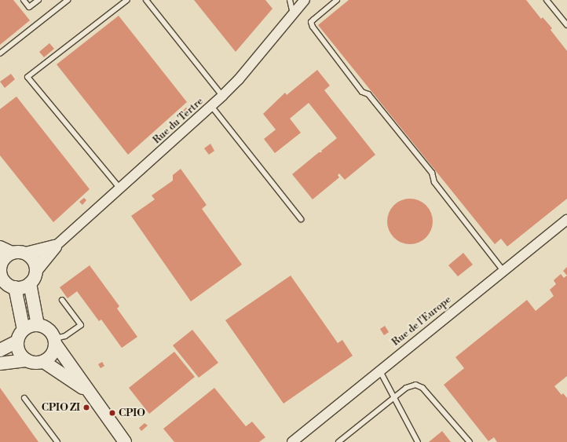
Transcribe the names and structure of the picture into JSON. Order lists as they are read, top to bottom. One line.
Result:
{"streets":{"street":["Rue du Tertre","Rue de l'Europe"]},"places":["CPIO ZI","CPIO"]}
